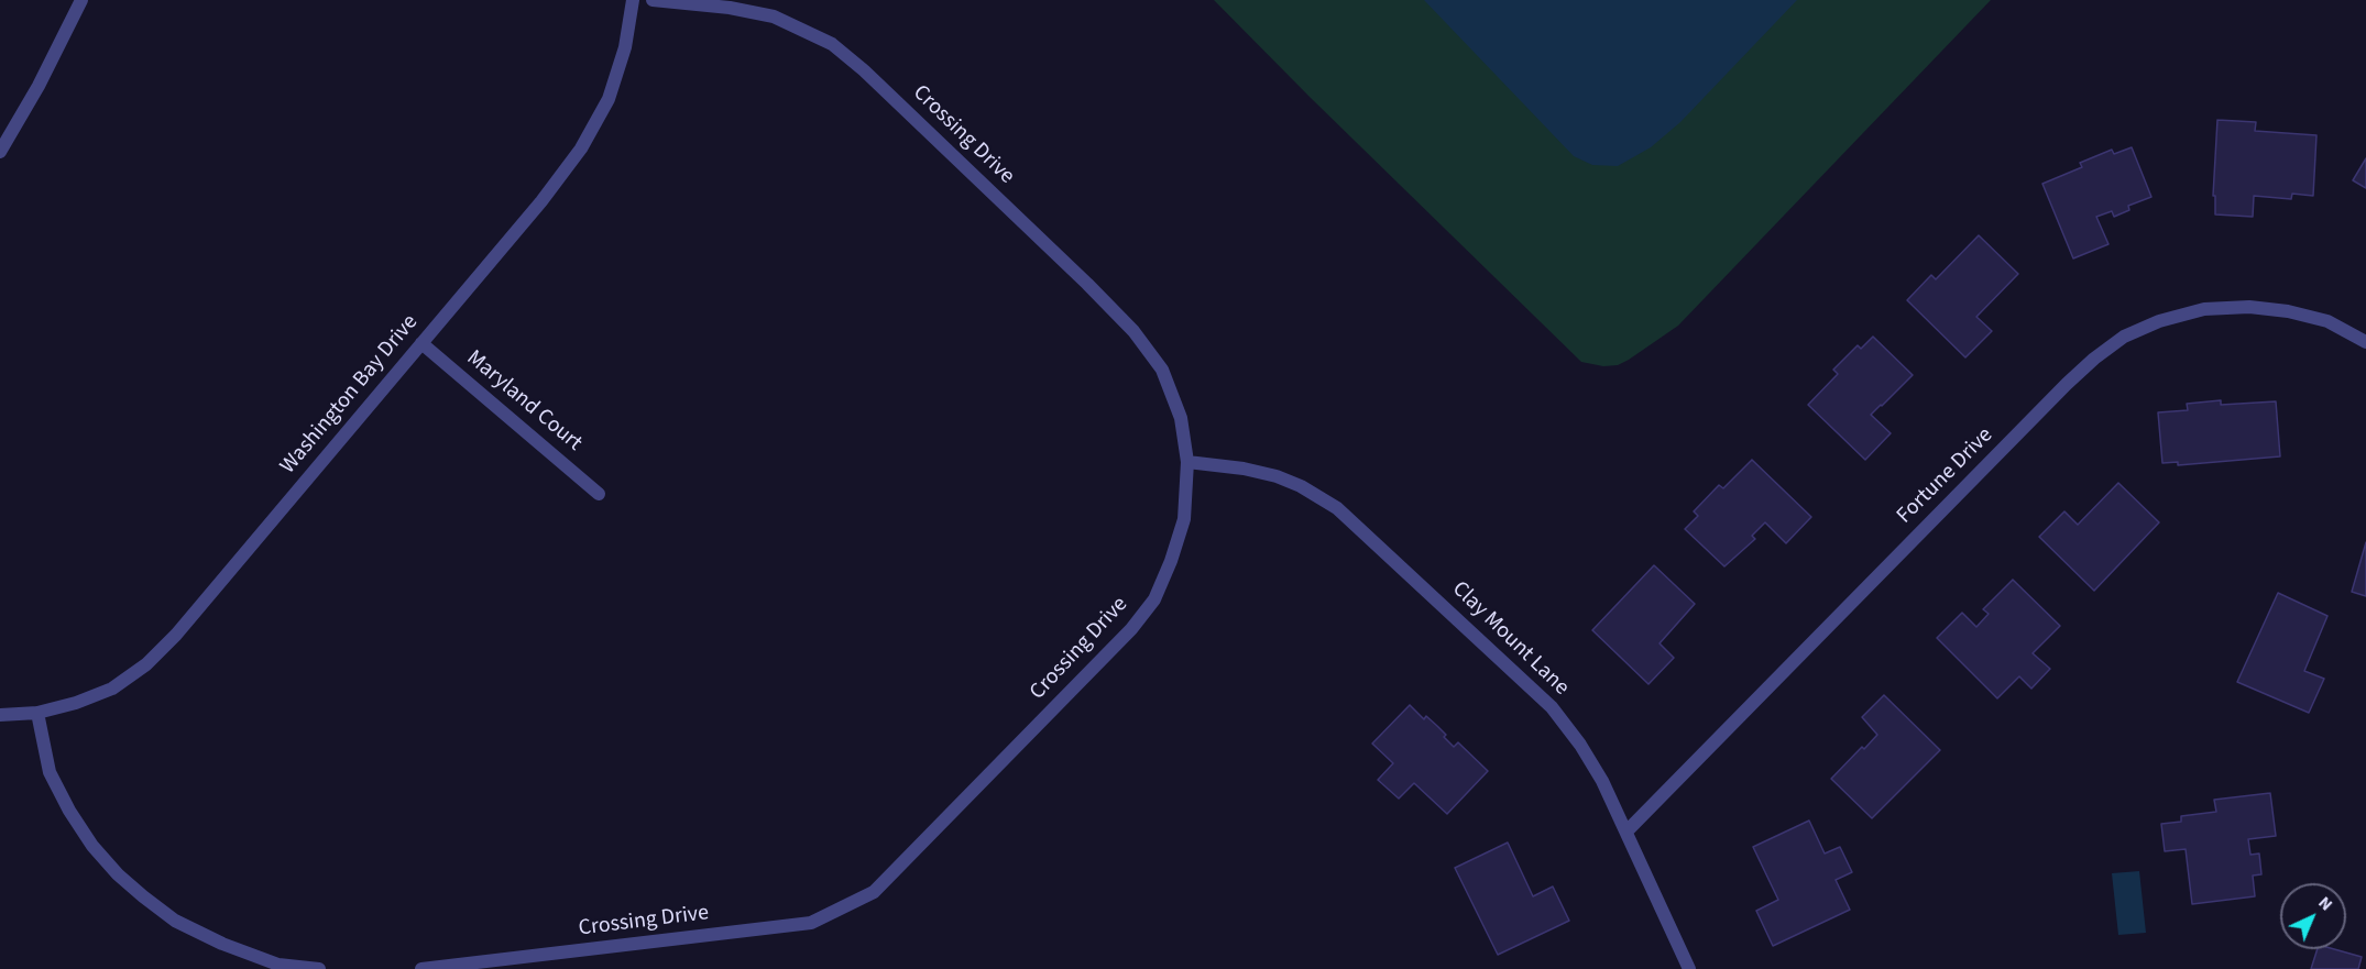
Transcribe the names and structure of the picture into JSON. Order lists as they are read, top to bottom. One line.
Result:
{"streets":{"street":["Crossing Drive","Washington Bay Drive","Maryland Court","Fortune Drive","Clay Mount Lane"]},"crossings":[["Crossing Drive","Clay Mount Lane"],["Washington Bay Drive","Maryland Court"],["Fortune Drive","Clay Mount Lane"]],"north":"top right"}
